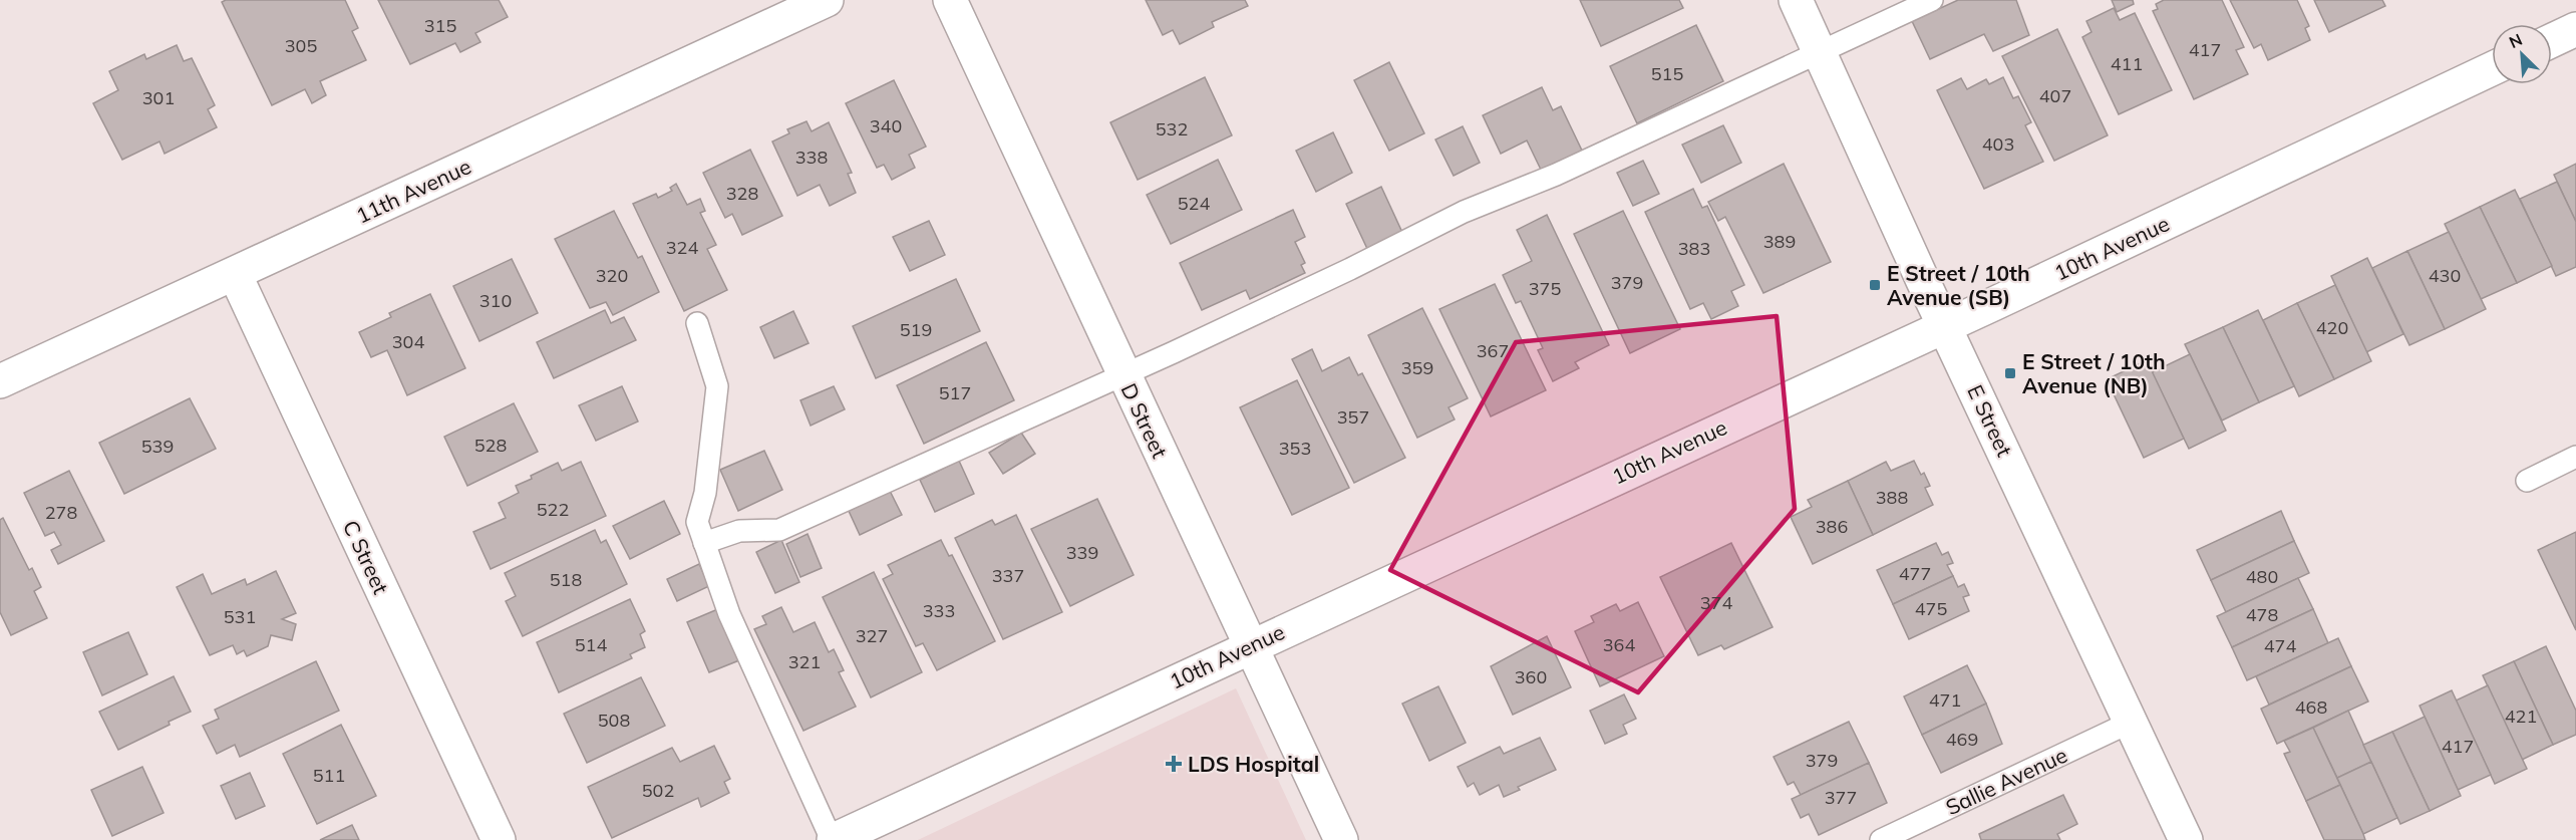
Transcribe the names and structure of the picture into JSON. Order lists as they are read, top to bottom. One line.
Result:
{"streets":{"street":["11th Avenue","10th Avenue","D Street","E Street","C Street"],"lane":["Sallie Avenue"]},"crossings":[["11th Avenue","C Street"],["10th Avenue","D Street"],["10th Avenue","E Street"],["E Street","Sallie Avenue"]],"places":{"transit":["E Street / 10th Avenue (SB)","E Street / 10th Avenue (NB)"],"health":["LDS Hospital"]},"house_numbers":["315","305","417","411","515","407","301","340","532","403","338","328","524","389","324","383","320","430","379","375","310","420","519","304","367","359","517","357","528","539","353","388","522","278","386","339","477","337","480","518","374","475","333","478","531","327","514","364","474","321","360","471","468","421","508","469","417","379","511","502","377"],"north":"top left"}
